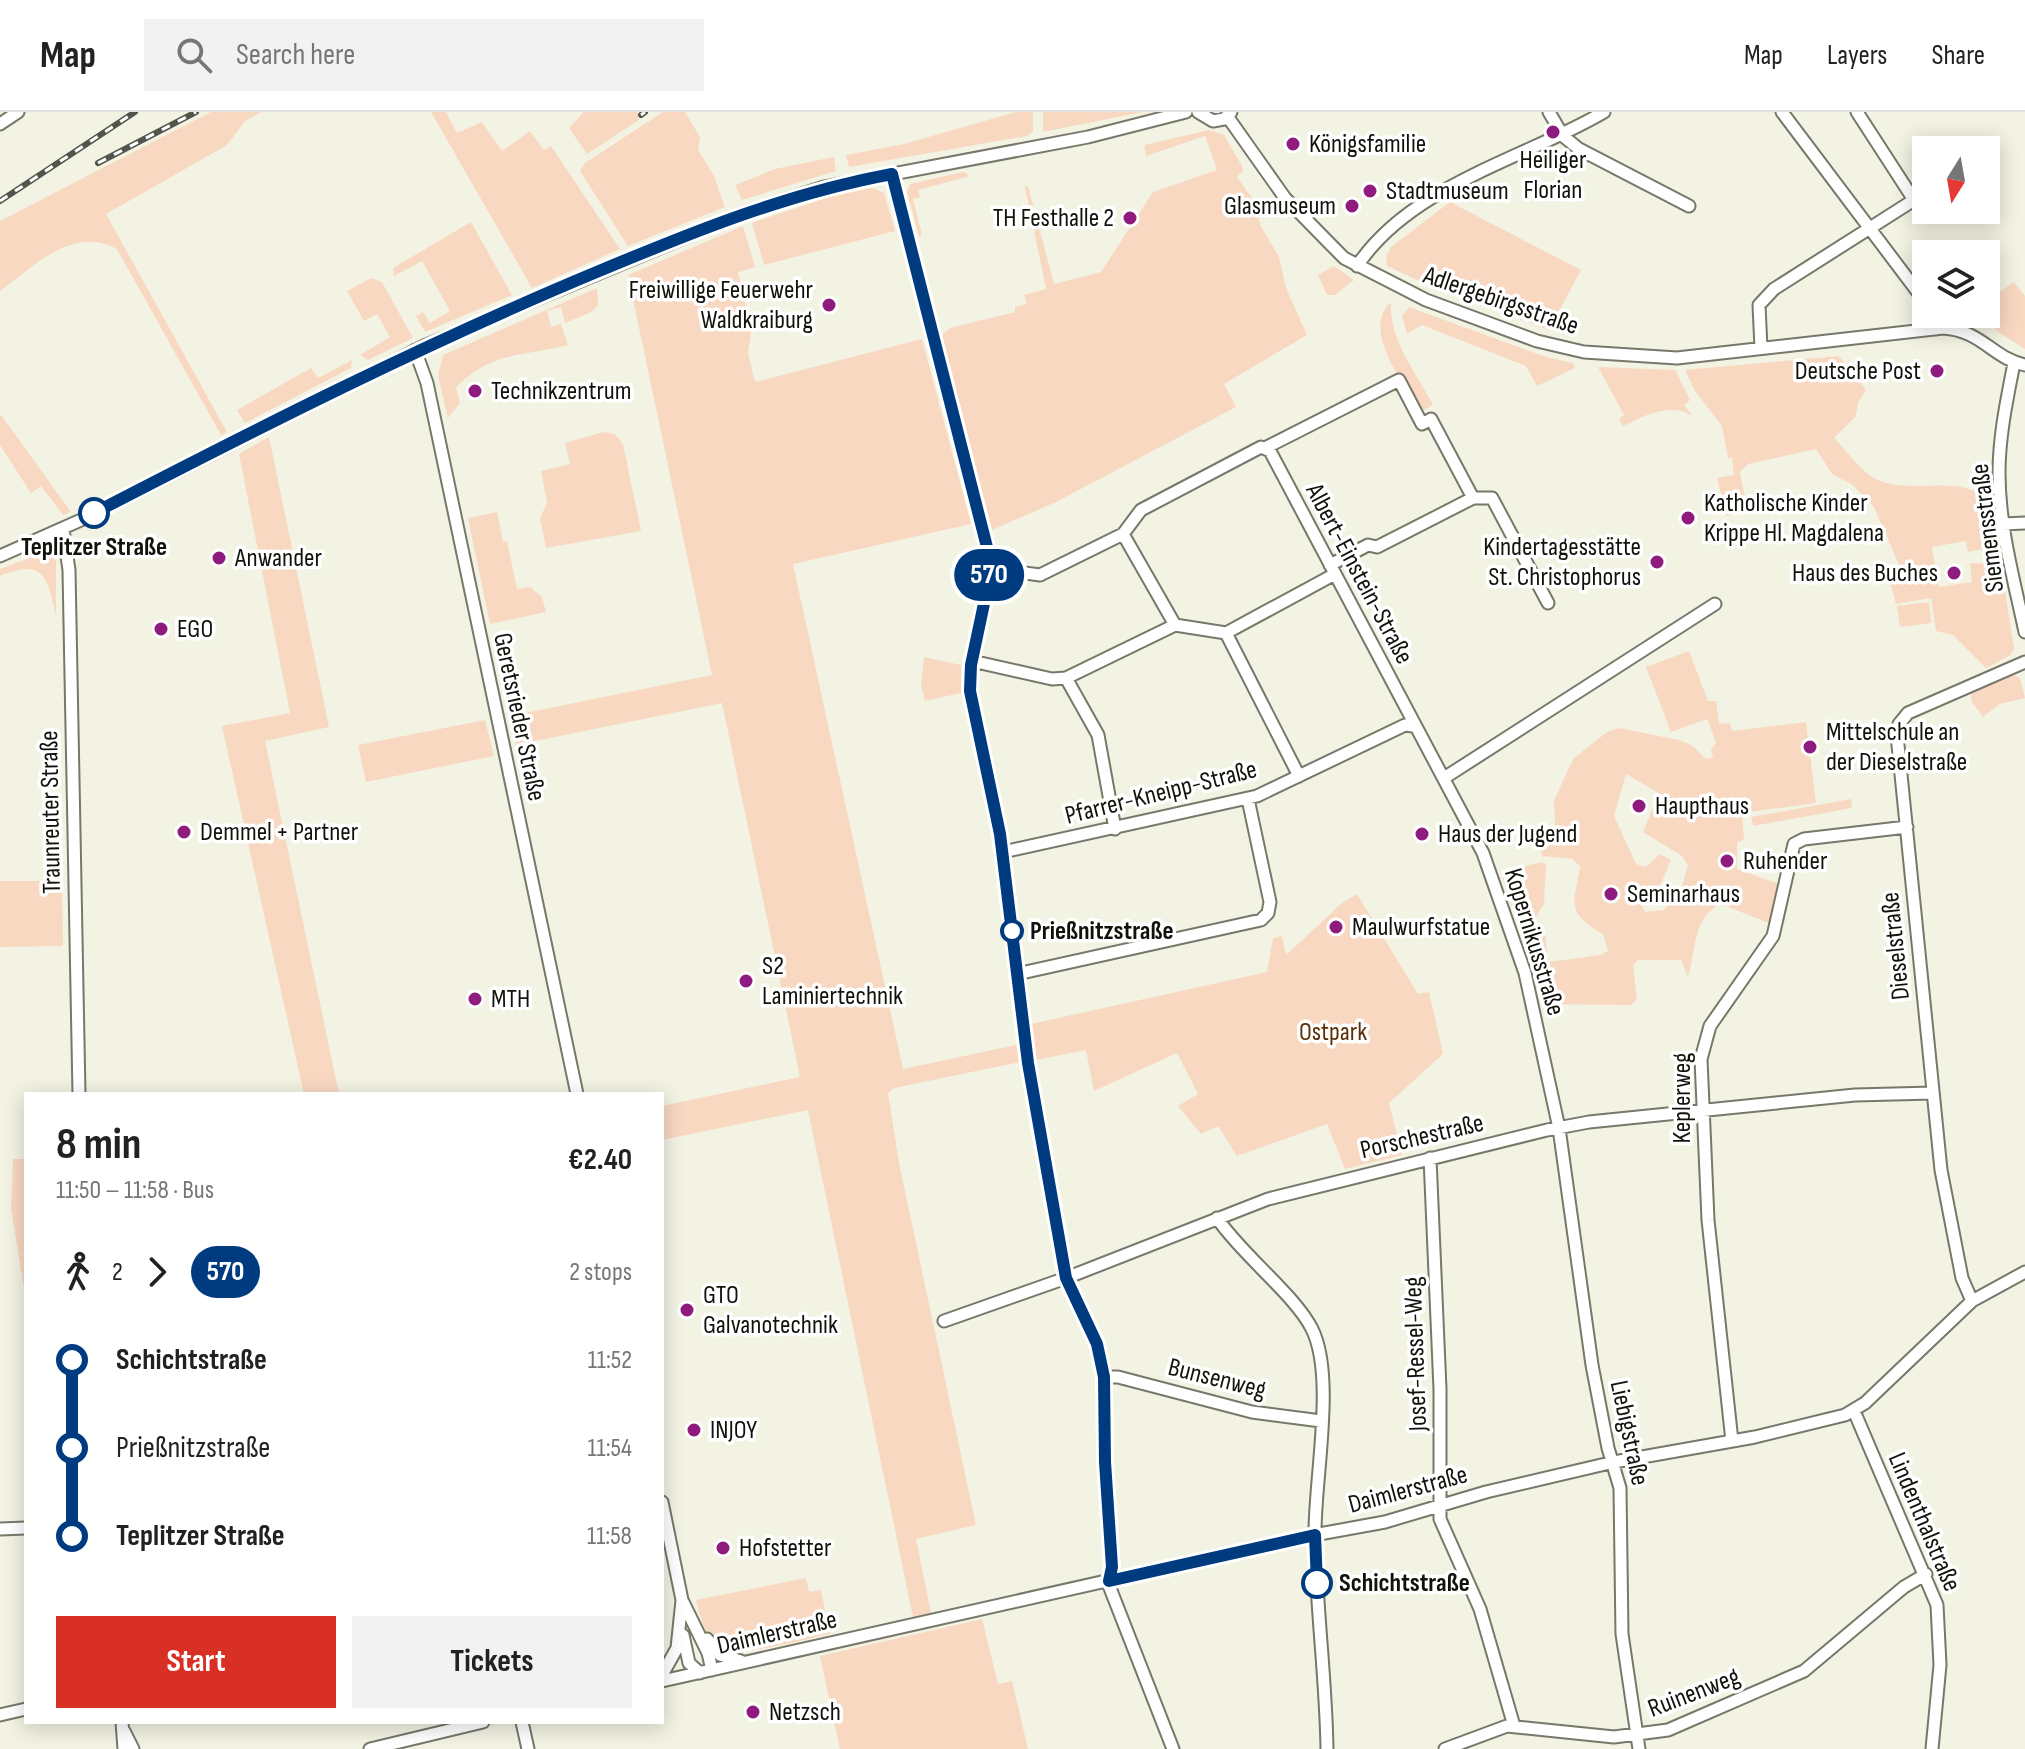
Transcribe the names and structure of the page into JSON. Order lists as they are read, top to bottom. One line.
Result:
{"streets":{"street":["Adlergebirgsstraße","Siemensstraße","Albert-Einstein-Straße","Geretsrieder Straße","Pfarrer-Kneipp-Straße","Traunreuter Straße","Kopernikusstraße","Dieselstraße","Keplerweg","Porschestraße","Josef-Ressel-Weg","Bunsenweg","Liebigstraße","Daimlerstraße","Lindenthalstraße","Ruinenweg"]},"crossings":[["Adlergebirgsstraße","Siemensstraße"],["Albert-Einstein-Straße","Pfarrer-Kneipp-Straße"],["Albert-Einstein-Straße","Kopernikusstraße"],["Pfarrer-Kneipp-Straße","Kopernikusstraße"],["Kopernikusstraße","Porschestraße"],["Kopernikusstraße","Liebigstraße"],["Dieselstraße","Keplerweg"],["Dieselstraße","Porschestraße"],["Dieselstraße","Daimlerstraße"],["Keplerweg","Porschestraße"],["Keplerweg","Daimlerstraße"],["Porschestraße","Josef-Ressel-Weg"],["Porschestraße","Liebigstraße"],["Josef-Ressel-Weg","Daimlerstraße"],["Josef-Ressel-Weg","Ruinenweg"],["Liebigstraße","Daimlerstraße"],["Liebigstraße","Ruinenweg"],["Daimlerstraße","Lindenthalstraße"],["Lindenthalstraße","Ruinenweg"]],"parks":["Ostpark"],"places":["Heiliger Florian","Königsfamilie","Stadtmuseum","Glasmuseum","TH Festhalle 2","Freiwillige Feuerwehr Waldkraiburg","Deutsche Post","Technikzentrum","Teplitzer Straße","Katholische Kinder Krippe Hl. Magdalena","Anwander","Kindertagesstätte St. Christophorus","Haus des Buches","EGO","Mittelschule an der Dieselstraße","Haupthaus","Demmel + Partner","Haus der Jugend","Ruhender","Seminarhaus","Maulwurfstatue","Prießnitzstraße","S2 Laminiertechnik","MTH","GTO Galvanotechnik","INJOY","Hofstetter","Schichtstraße","Netzsch"],"lines":["bus line 570"],"north":"bottom","page":{"header":"Map","search":"Search here","nav":["Map","Layers","Share"],"on_map":"570","heading":["8 min","11:50 – 11:58 · Bus","€2.40"],"legs":["2","570","2 stops"],"list":[{"name":"Schichtstraße","value":"11:52"},{"name":"Prießnitzstraße","value":"11:54"},{"name":"Teplitzer Straße","value":"11:58"}],"buttons":["Start","Tickets"]}}
